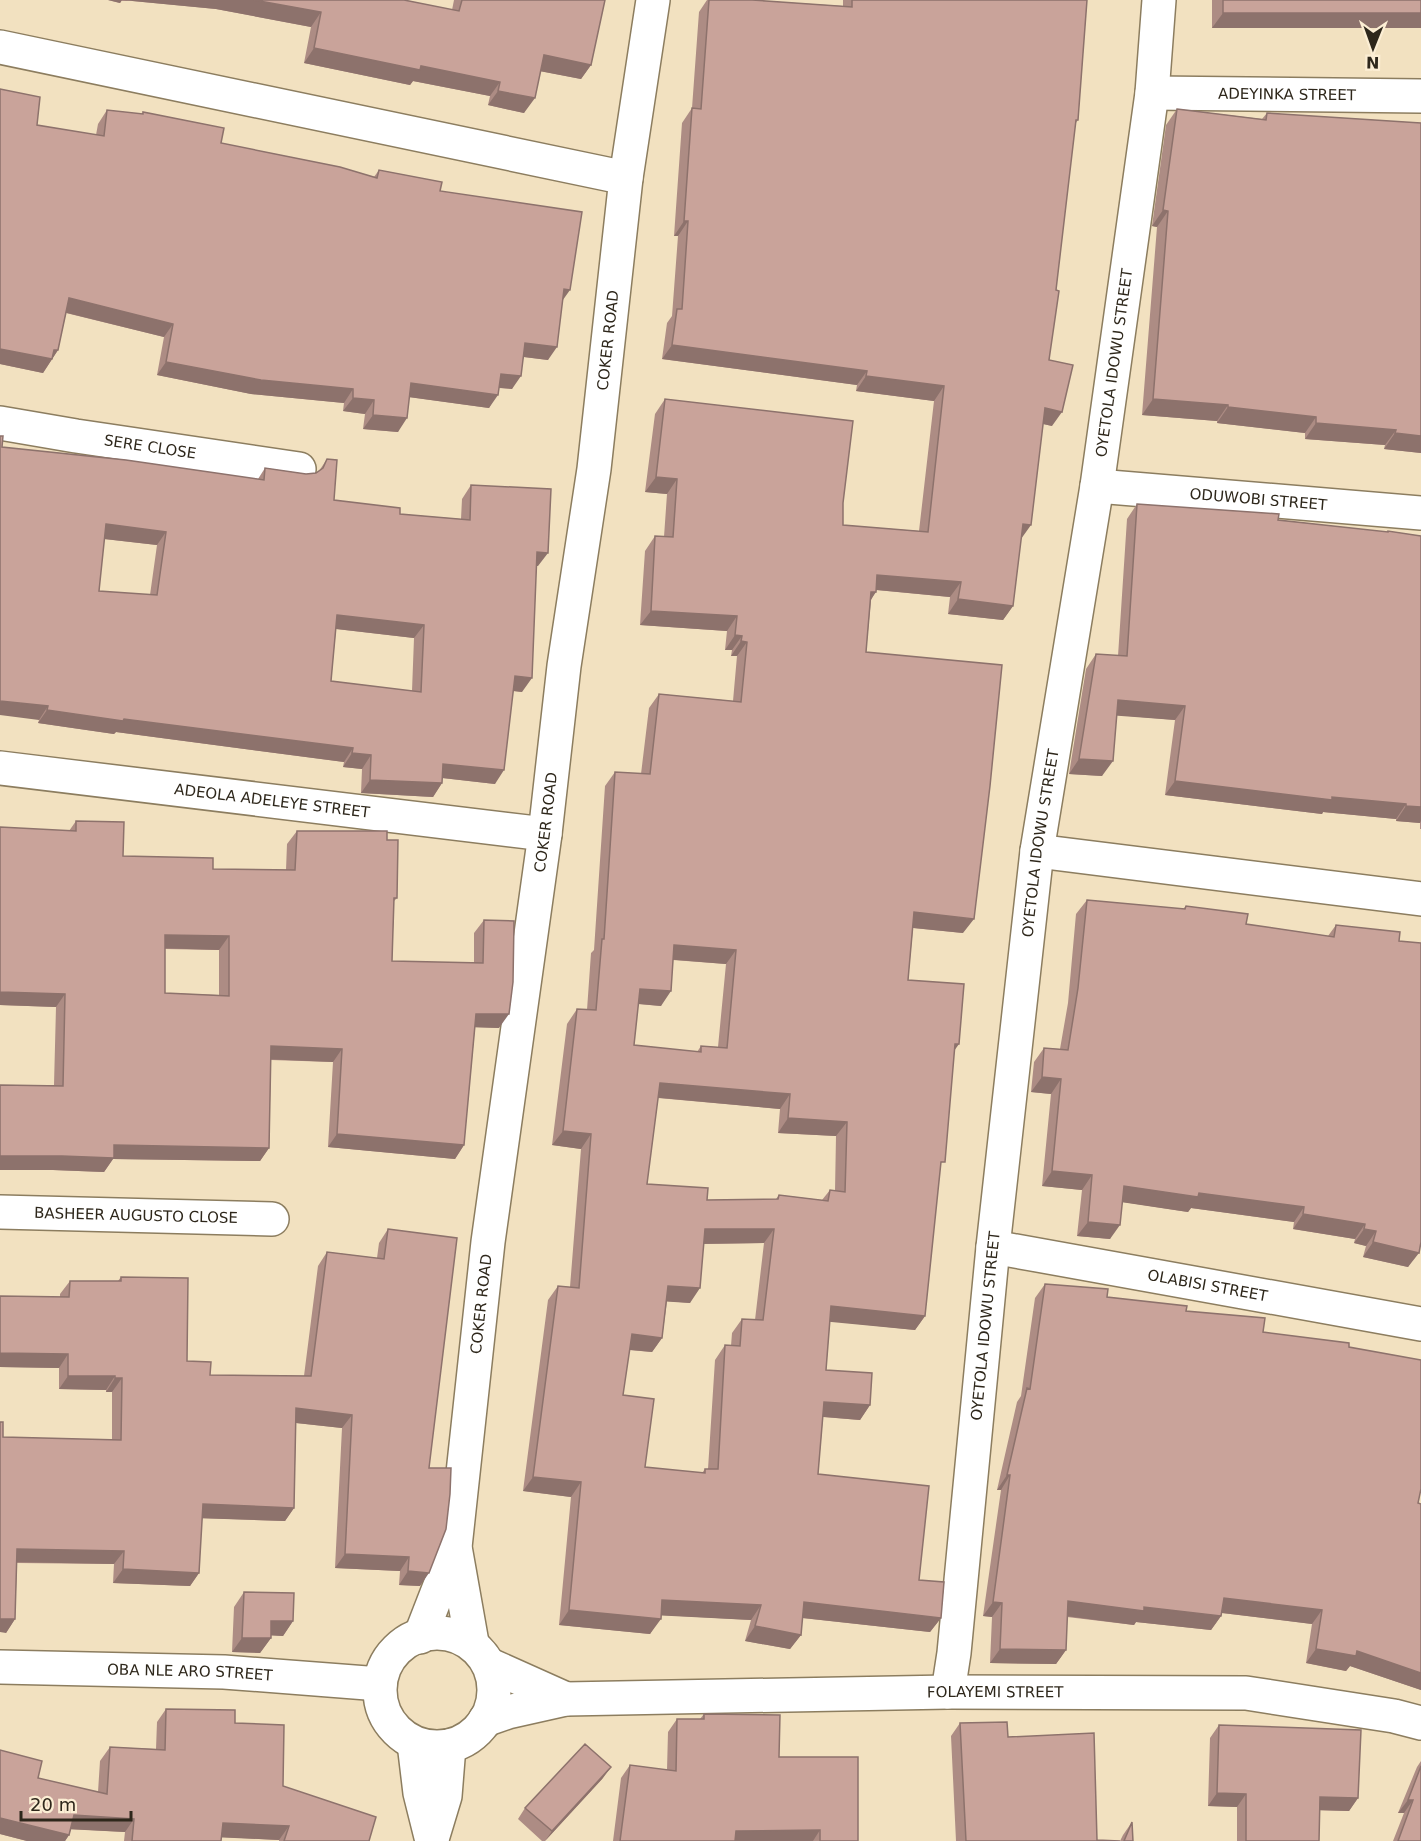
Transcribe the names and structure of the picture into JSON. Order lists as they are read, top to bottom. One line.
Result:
{"streets":{"street":["ADEYINKA STREET","COKER ROAD","OYETOLA IDOWU STREET","SERE CLOSE","ODUWOBI STREET","ADEOLA ADELEYE STREET","BASHEER AUGUSTO CLOSE","OLABISI STREET","OBA NLE ARO STREET","FOLAYEMI STREET"]},"crossings":[["ADEYINKA STREET","OYETOLA IDOWU STREET"],["COKER ROAD","ADEOLA ADELEYE STREET"],["COKER ROAD","OBA NLE ARO STREET"],["OYETOLA IDOWU STREET","ODUWOBI STREET"],["OYETOLA IDOWU STREET","OLABISI STREET"],["OYETOLA IDOWU STREET","FOLAYEMI STREET"]],"scale_bar":"20 m","north":"bottom"}
